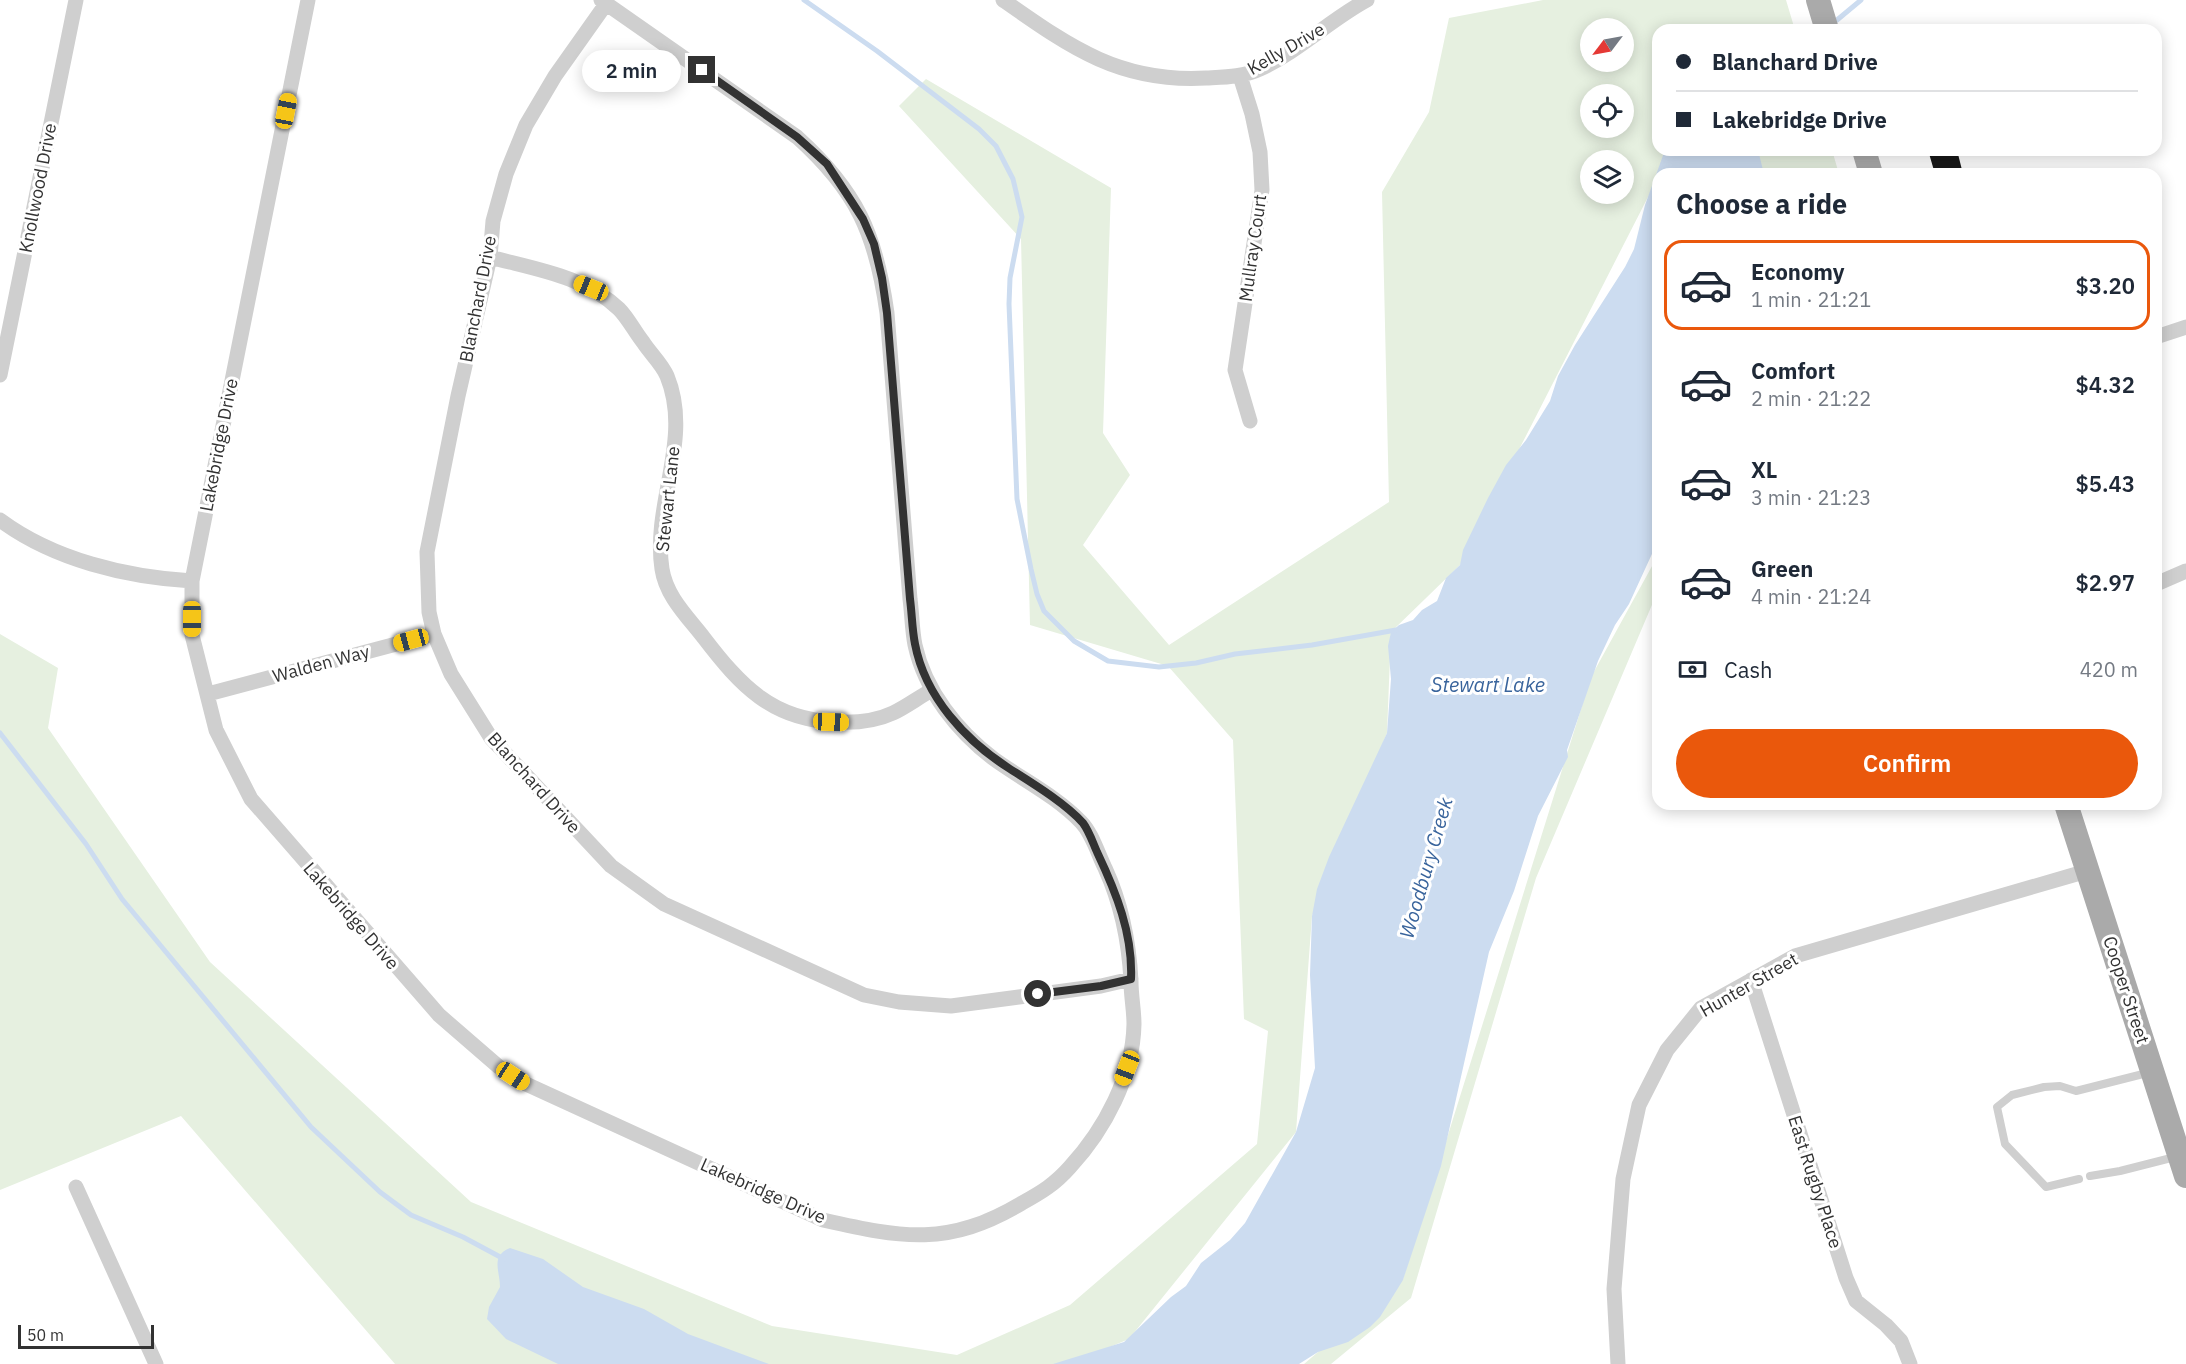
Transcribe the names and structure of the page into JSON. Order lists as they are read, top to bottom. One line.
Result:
{"streets":{"main road":["Cooper Street"],"street":["Kelly Drive","Knollwood Drive","Mullray Court","Blanchard Drive","Lakebridge Drive","Stewart Lane","Walden Way","Hunter Street","East Rugby Place"]},"crossings":[["Kelly Drive","Mullray Court"],["Blanchard Drive","Lakebridge Drive"],["Blanchard Drive","Stewart Lane"],["Blanchard Drive","Walden Way"],["Lakebridge Drive","Stewart Lane"],["Lakebridge Drive","Walden Way"],["Hunter Street","Cooper Street"],["Hunter Street","East Rugby Place"]],"water":["Stewart Lake","Woodbury Creek"],"scale_bar":"50 m","north":"bottom left","page":{"banner":["Blanchard Drive","Lakebridge Drive"],"bubble":"2 min","heading":"Choose a ride","list":[{"name":"Economy","note":"1 min · 21:21","value":"$3.20"},{"name":"Comfort","note":"2 min · 21:22","value":"$4.32"},{"name":"XL","note":"3 min · 21:23","value":"$5.43"},{"name":"Green","note":"4 min · 21:24","value":"$2.97"}],"pay":["Cash","420 m"],"buttons":"Confirm","scale":"50 m"}}
